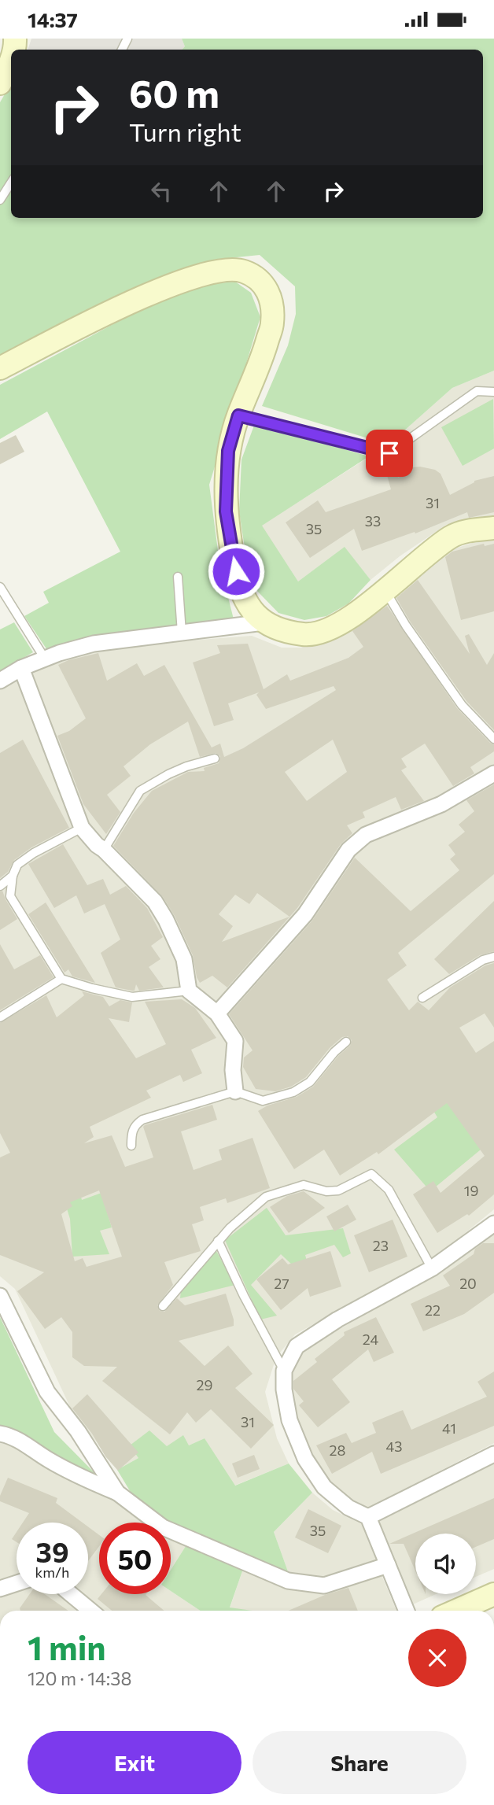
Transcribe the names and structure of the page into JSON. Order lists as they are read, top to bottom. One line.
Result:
{"house_numbers":["31","33","35","19","23","27","20","22","24","29","31","41","43","28","35"],"page":{"status":"14:37","turn":["60 m","Turn right"],"speed":"39 km/h","limit":"50","heading":["1 min","120 m · 14:38"],"buttons":["Exit","Share"]}}
